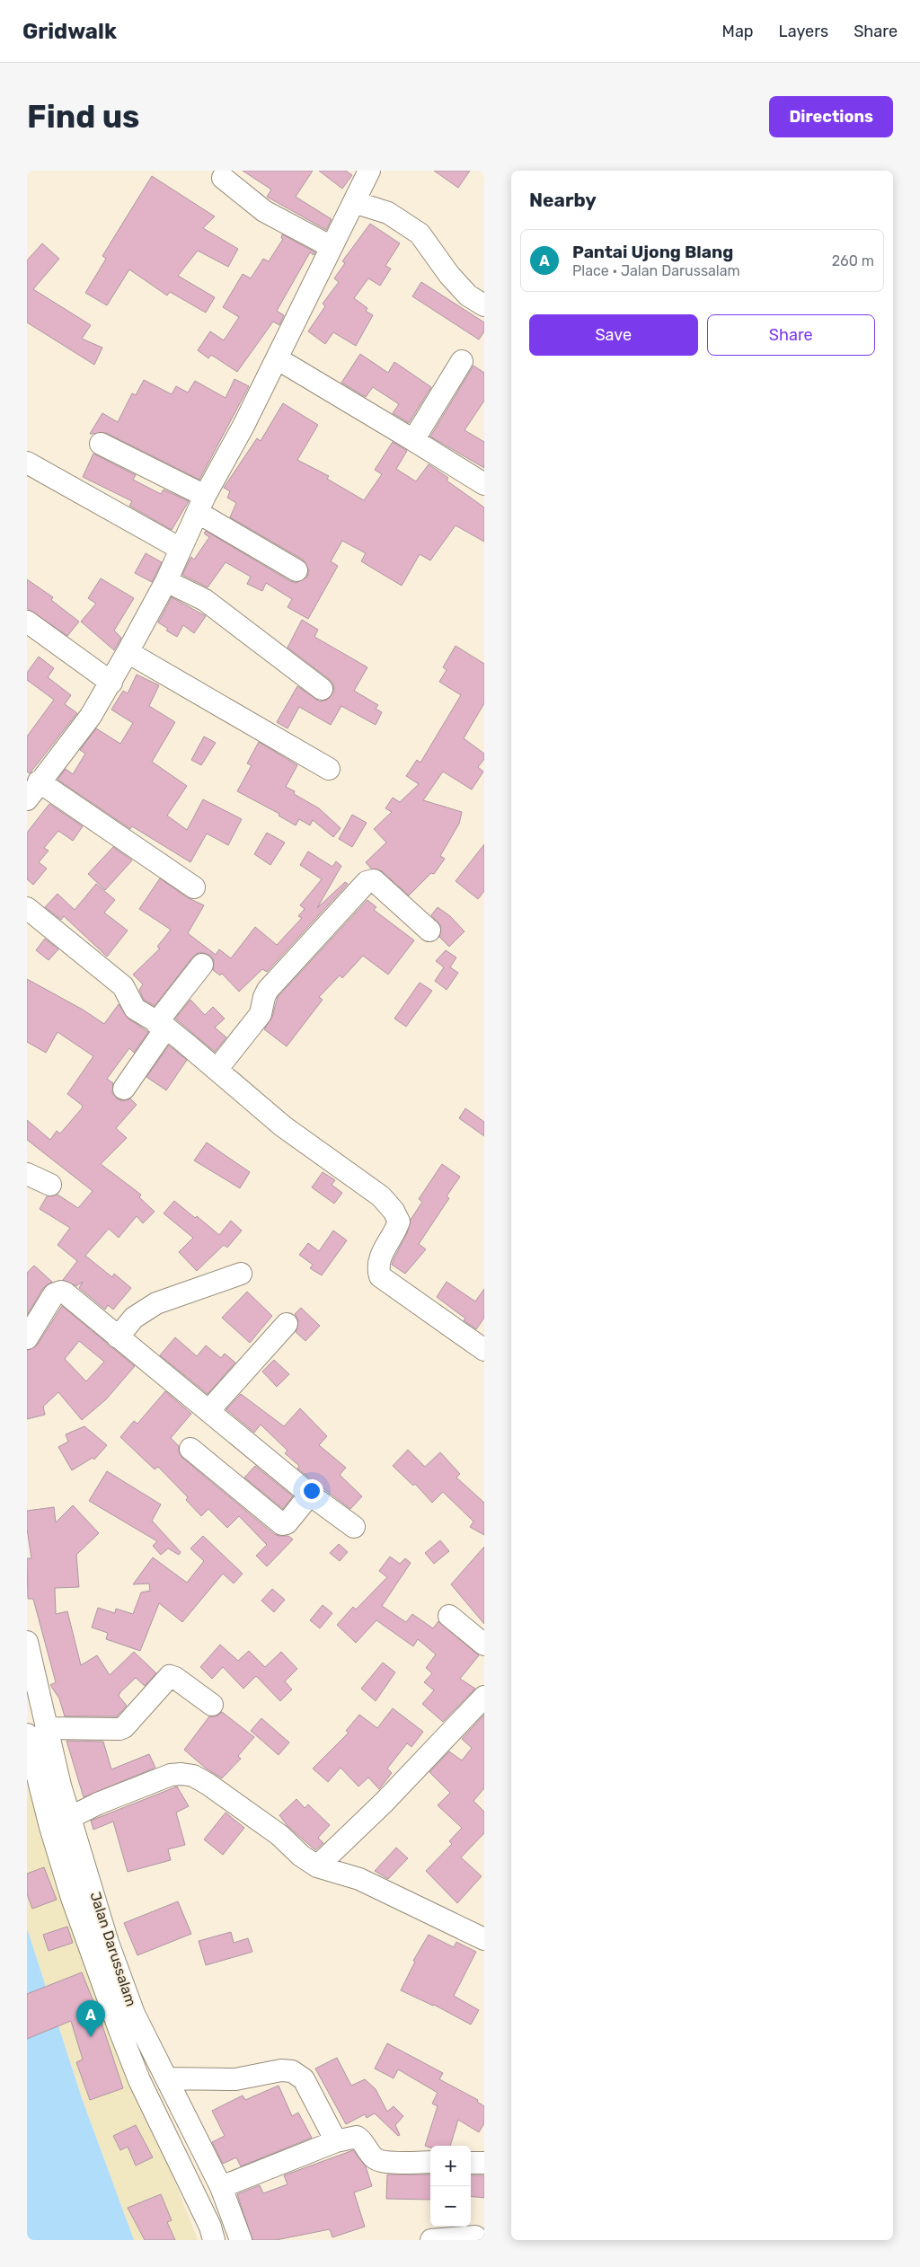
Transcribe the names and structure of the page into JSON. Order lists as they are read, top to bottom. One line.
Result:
{"streets":{"street":["Jalan Darussalam"]},"page":{"header":"Gridwalk","nav":["Map","Layers","Share"],"buttons":["Directions",["Save","Share"]],"title":"Find us","heading":"Nearby","list":[{"mark":"A","name":"Pantai Ujong Blang","note":"Place · Jalan Darussalam","value":"260 m"}],"pins":"A","map_buttons":["+","−"]}}
